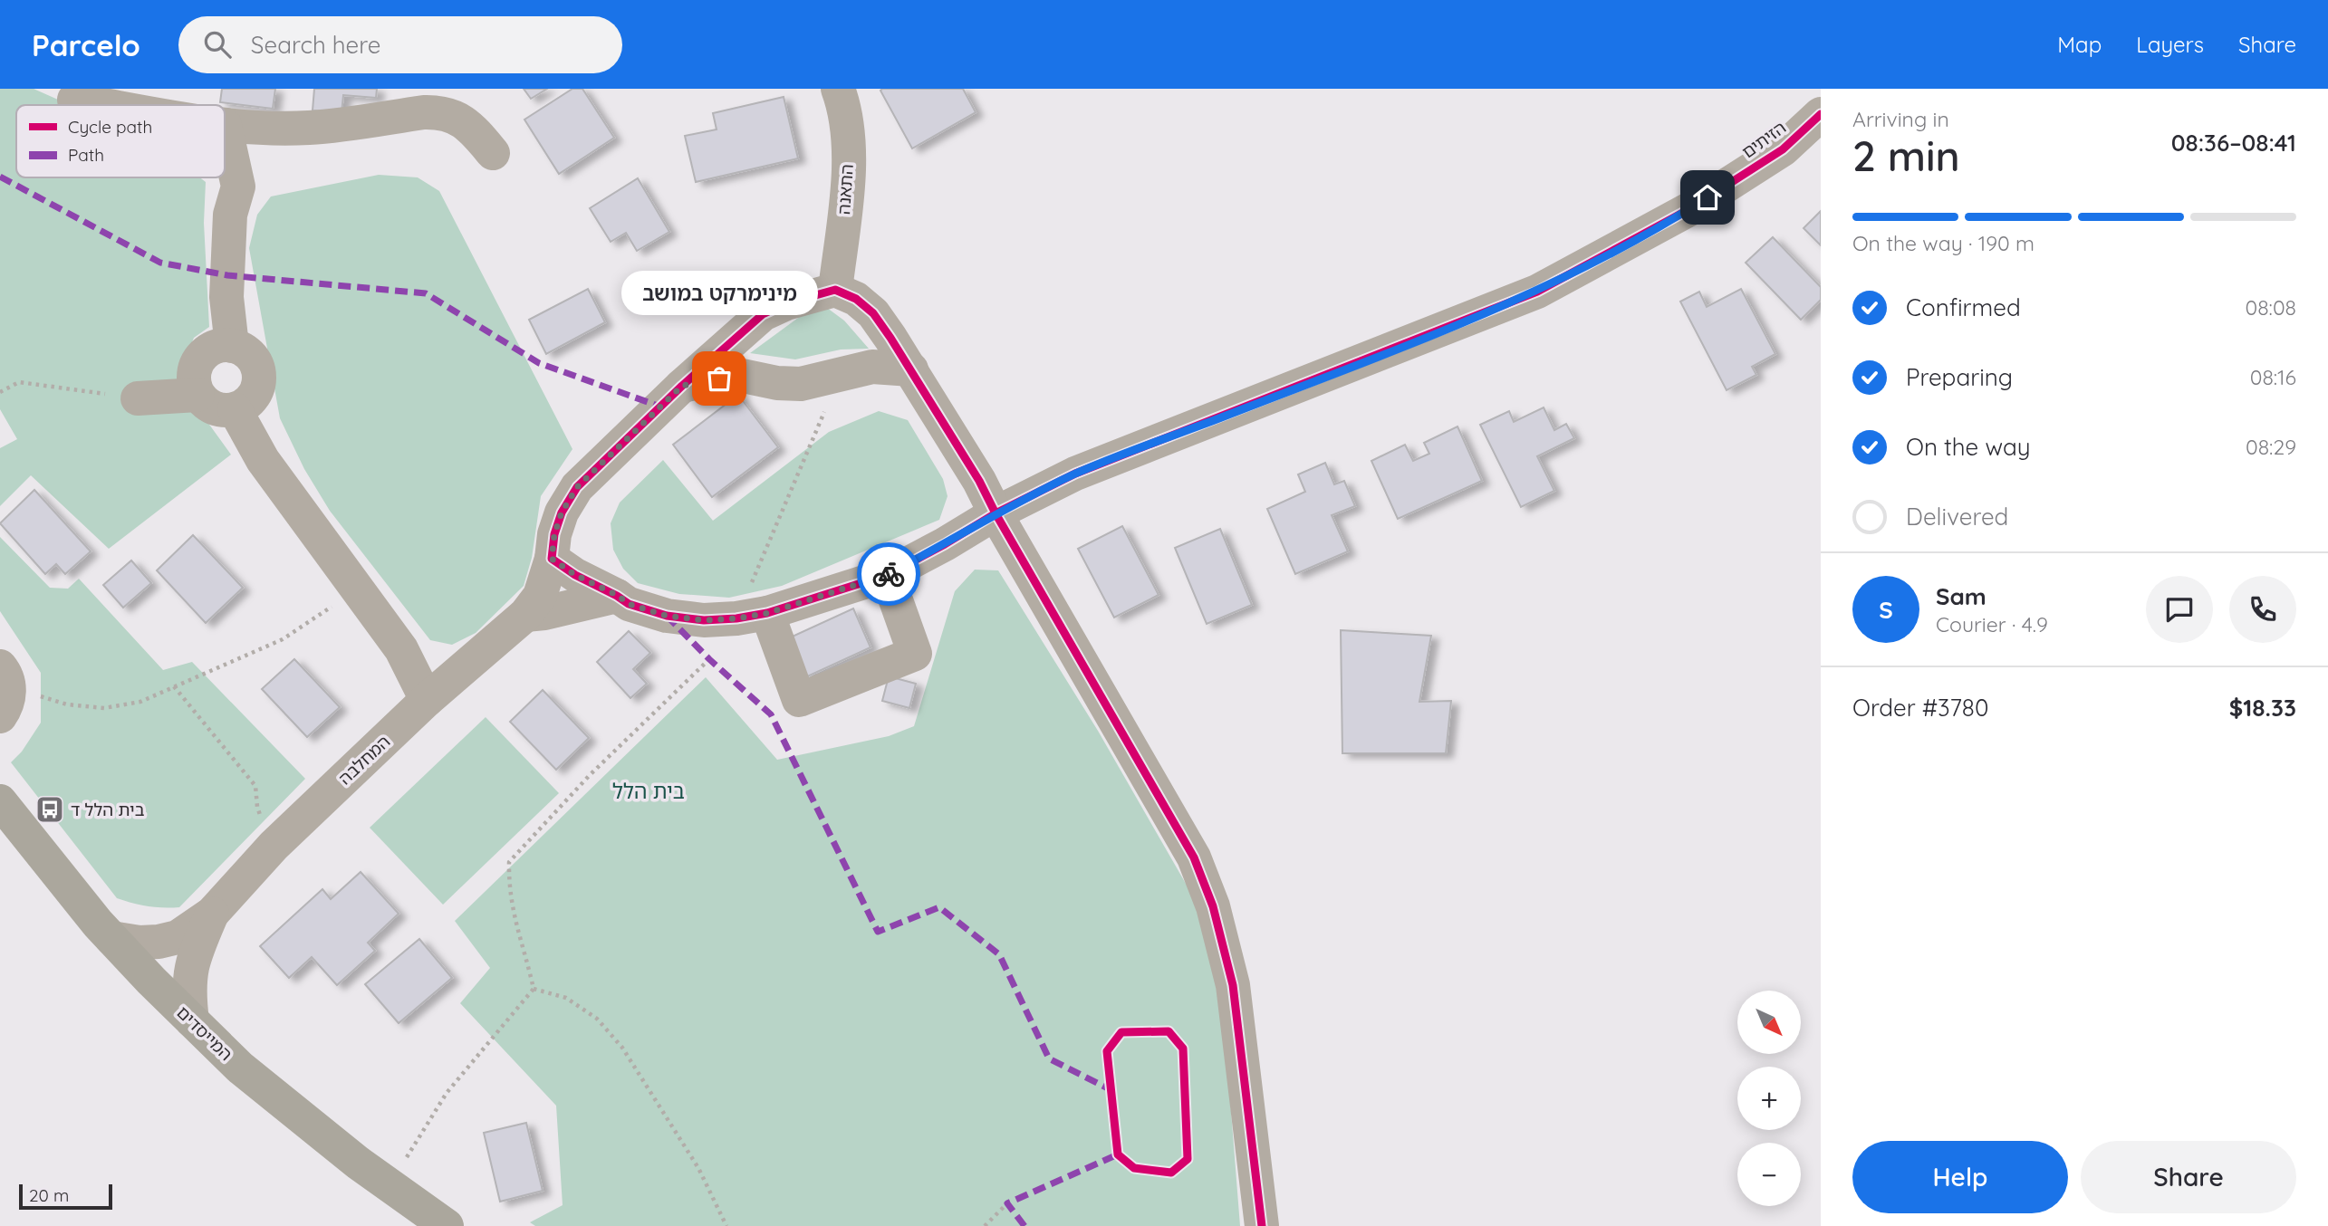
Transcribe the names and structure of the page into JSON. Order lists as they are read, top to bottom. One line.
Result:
{"streets":{"main road":["המייסדים"],"street":["הזיתים","התאנה","המחלבה"]},"crossings":[["הזיתים","המחלבה"],["התאנה","המחלבה"],["המחלבה","המייסדים"]],"districts":["בית הלל"],"places":{"other":["מינימרקט במושב"],"bus stop":["בית הלל ד"]},"legend":["Cycle path","Path"],"scale_bar":"20 m","north":"bottom right","page":{"header":"Parcelo","search":"Search here","nav":["Map","Layers","Share"],"heading":["2 min","Arriving in","08:36–08:41"],"panel":["Sam","Courier · 4.9","Order #3780","$18.33"],"bar":"On the way · 190 m","bubble":"מינימרקט במושב","list":[["Confirmed","08:08"],["Preparing","08:16"],["On the way","08:29"],"Delivered"],"round":"S","map_buttons":["+","−"],"buttons":["Help","Share"],"scale":"20 m"}}
